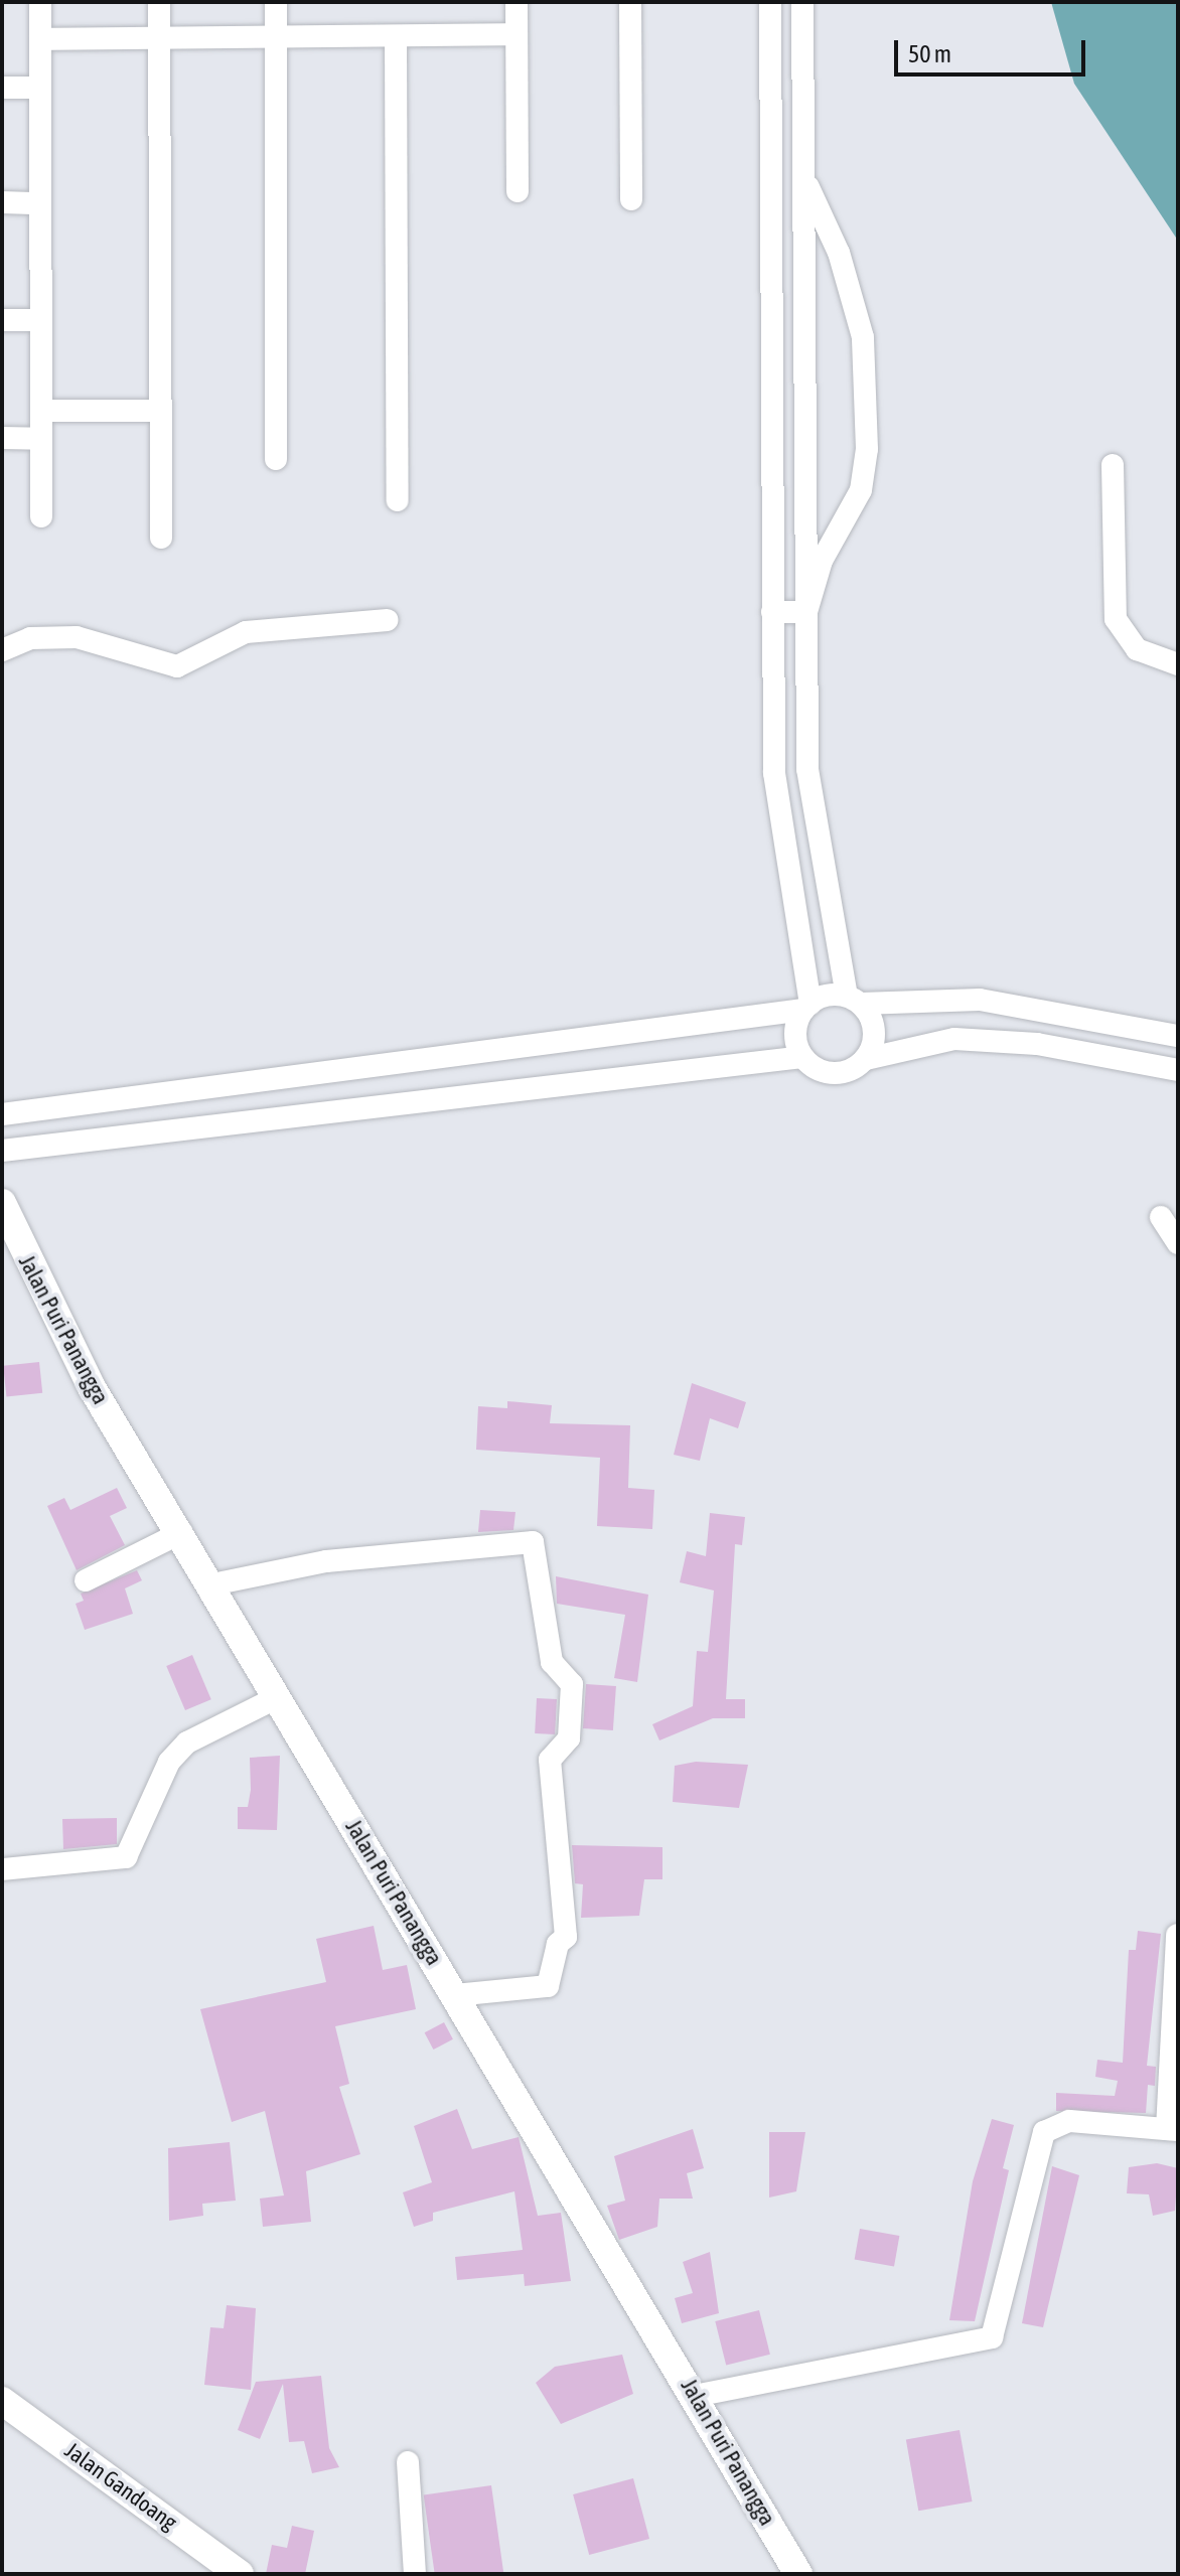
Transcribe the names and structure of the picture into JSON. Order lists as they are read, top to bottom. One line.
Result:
{"streets":{"street":["Jalan Puri Panangga","Jalan Gandoang"]},"scale_bar":"50 m"}
